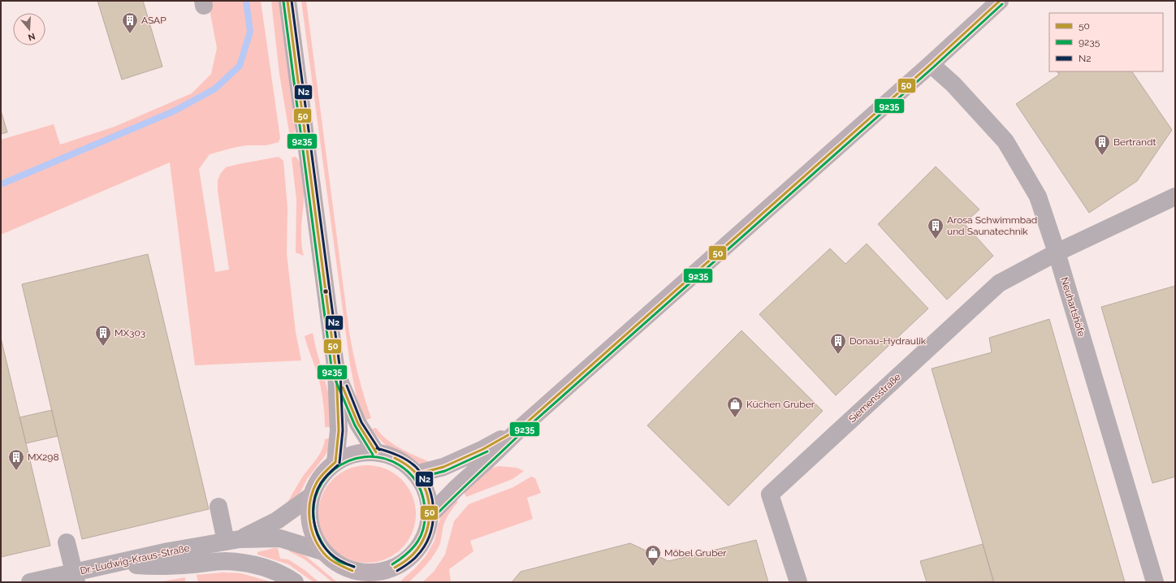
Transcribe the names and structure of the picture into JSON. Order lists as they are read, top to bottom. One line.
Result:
{"streets":{"street":["Neuhartshöfe","Siemensstraße","Dr.-Ludwig-Kraus-Straße"]},"crossings":[["Neuhartshöfe","Siemensstraße"]],"places":{"building":["ASAP","Bertrandt","Arosa Schwimmbad und Saunatechnik","MX303","Donau-Hydraulik","MX298"],"shop":["Küchen Gruber","Möbel Gruber"]},"lines":["transit line 50","transit line N2","transit line 9235"],"legend":["50","9235","N2"],"north":"bottom"}
